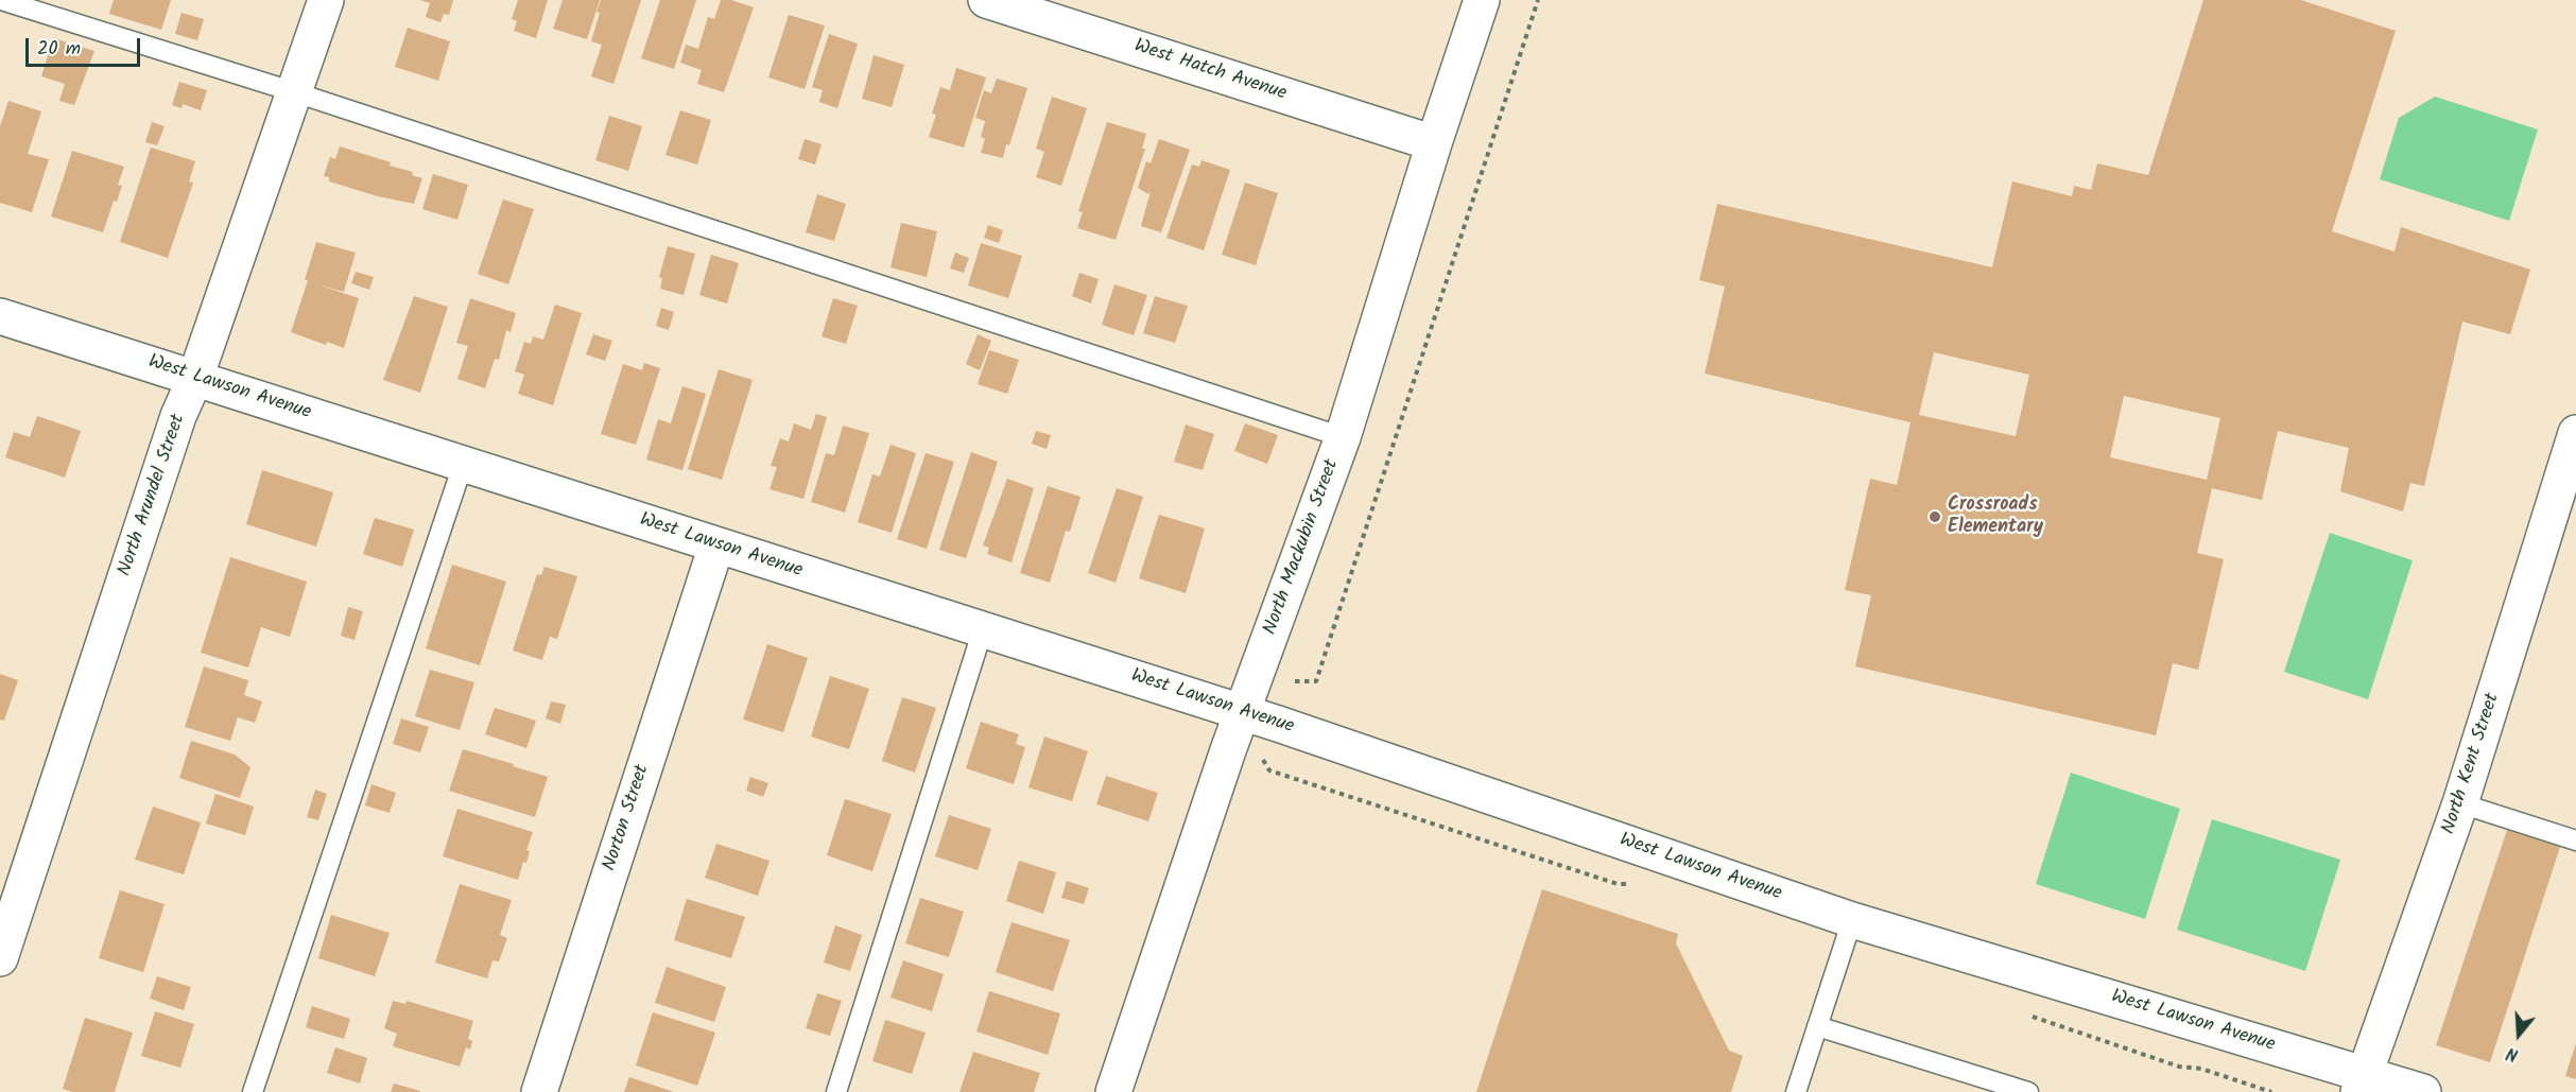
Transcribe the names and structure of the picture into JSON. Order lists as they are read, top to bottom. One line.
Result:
{"streets":{"street":["West Hatch Avenue","West Lawson Avenue","North Arundel Street","North Mackubin Street","North Kent Street","Norton Street"]},"crossings":[["West Hatch Avenue","North Mackubin Street"],["West Lawson Avenue","North Arundel Street"],["West Lawson Avenue","North Mackubin Street"],["West Lawson Avenue","North Kent Street"],["West Lawson Avenue","Norton Street"]],"places":["Crossroads Elementary"],"scale_bar":"20 m","north":"bottom"}
